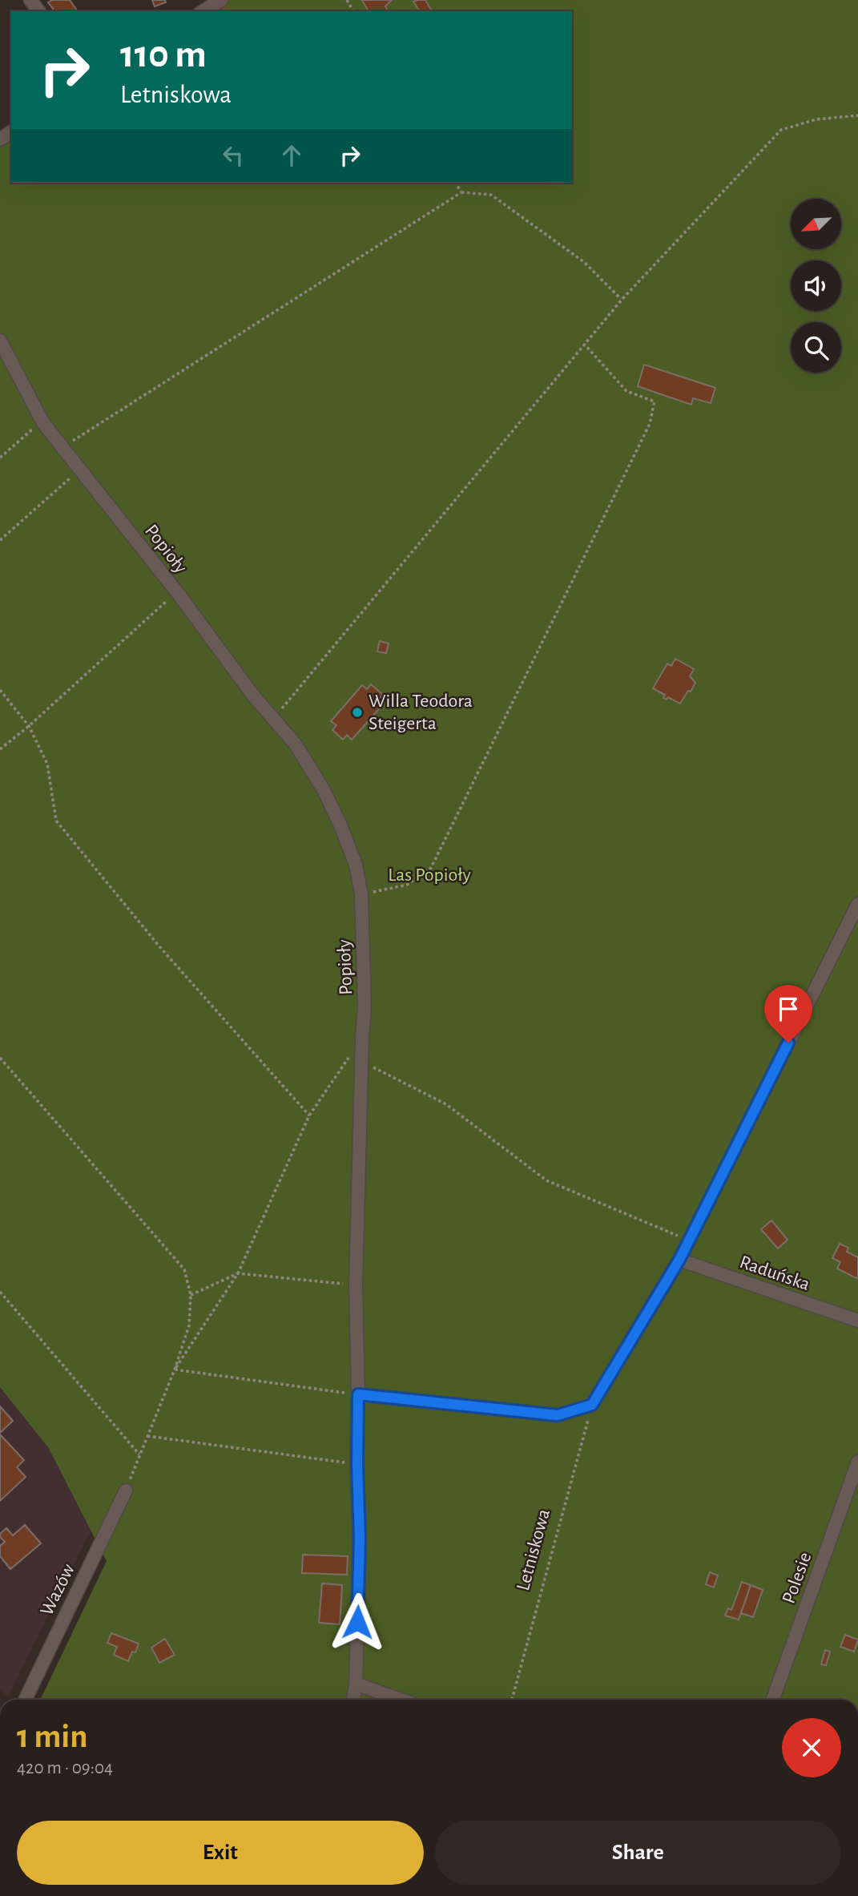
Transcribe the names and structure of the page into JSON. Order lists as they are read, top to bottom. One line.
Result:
{"streets":{"street":["Popioły","Raduńska","Polesie","Wazów"],"path":["Letniskowa"]},"parks":["Las Popioły"],"places":["Willa Teodora Steigerta"],"north":"bottom left","page":{"turn":["110 m","Letniskowa"],"heading":["1 min","420 m · 09:04"],"buttons":["Exit","Share"]}}
